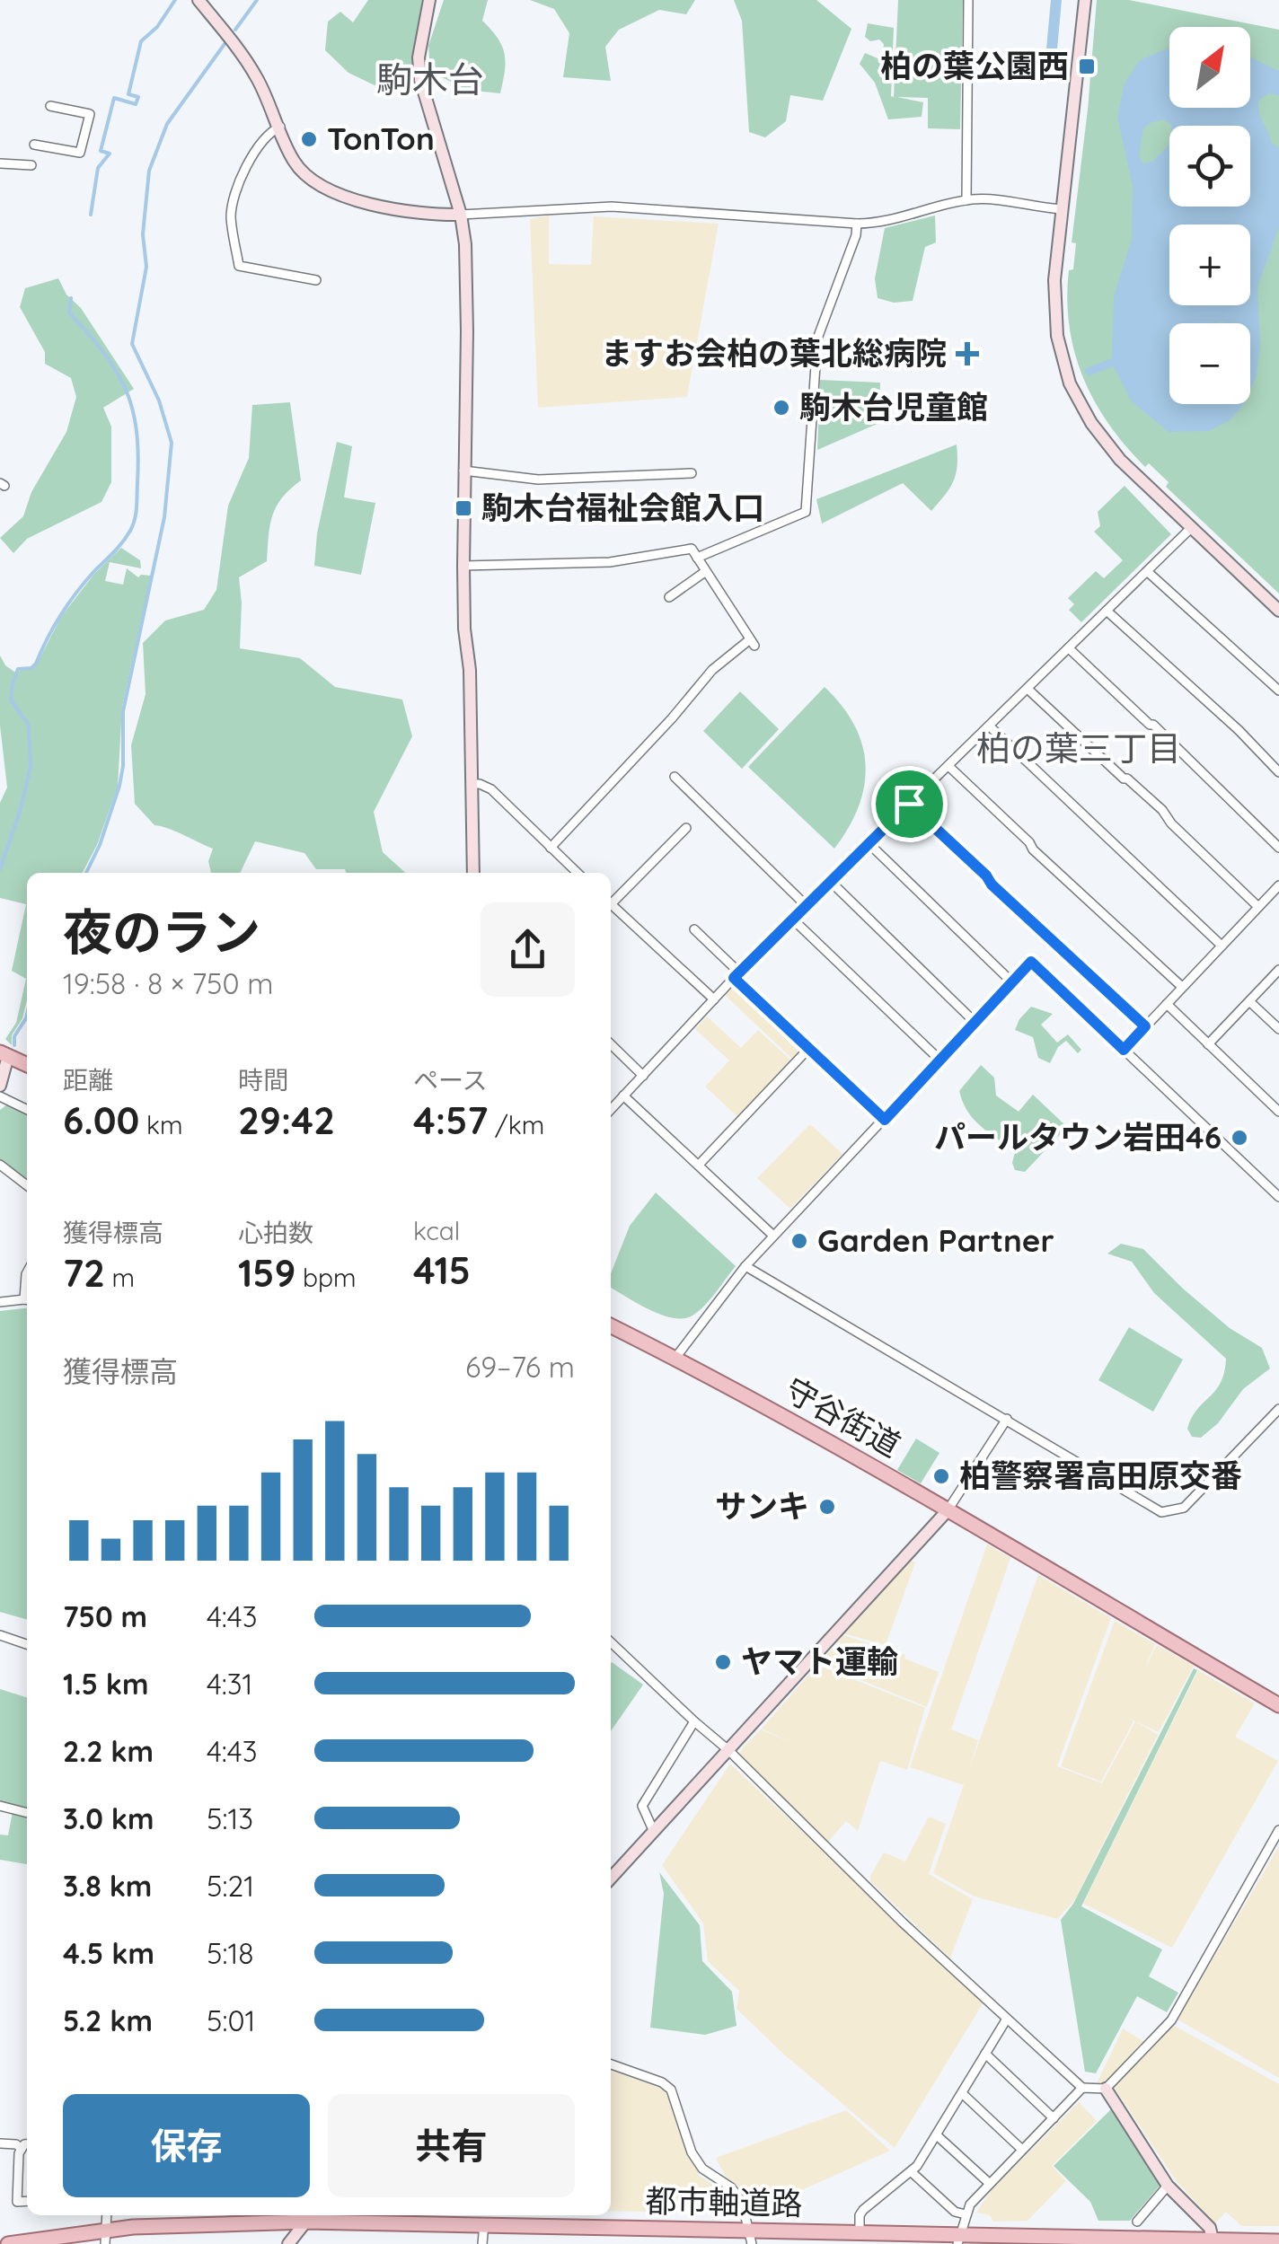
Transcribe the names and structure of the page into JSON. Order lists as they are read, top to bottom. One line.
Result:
{"streets":{"main road":["守谷街道","都市軸道路"]},"districts":["駒木台","柏の葉三丁目"],"places":{"transit":["柏の葉公園西","駒木台福祉会館入口"],"other":["TonTon","駒木台児童館","パールタウン岩田46","Garden Partner","柏警察署高田原交番","サンキ","ヤマト運輸"],"health":["ますお会柏の葉北総病院"]},"north":"top right","page":{"map_buttons":["+","−"],"heading":["夜のラン","19:58 · 8 × 750 m"],"stats":[["距離","6.00 km"],["時間","29:42"],["ペース","4:57 /km"],["獲得標高","72 m"],["心拍数","159 bpm"],["kcal","415"]],"chart":["獲得標高","69–76 m"],"list":[{"name":"750 m","note":"4:43"},{"name":"1.5 km","note":"4:31"},{"name":"2.2 km","note":"4:43"},{"name":"3.0 km","note":"5:13"},{"name":"3.8 km","note":"5:21"},{"name":"4.5 km","note":"5:18"},{"name":"5.2 km","note":"5:01"}],"buttons":["保存","共有"]}}
